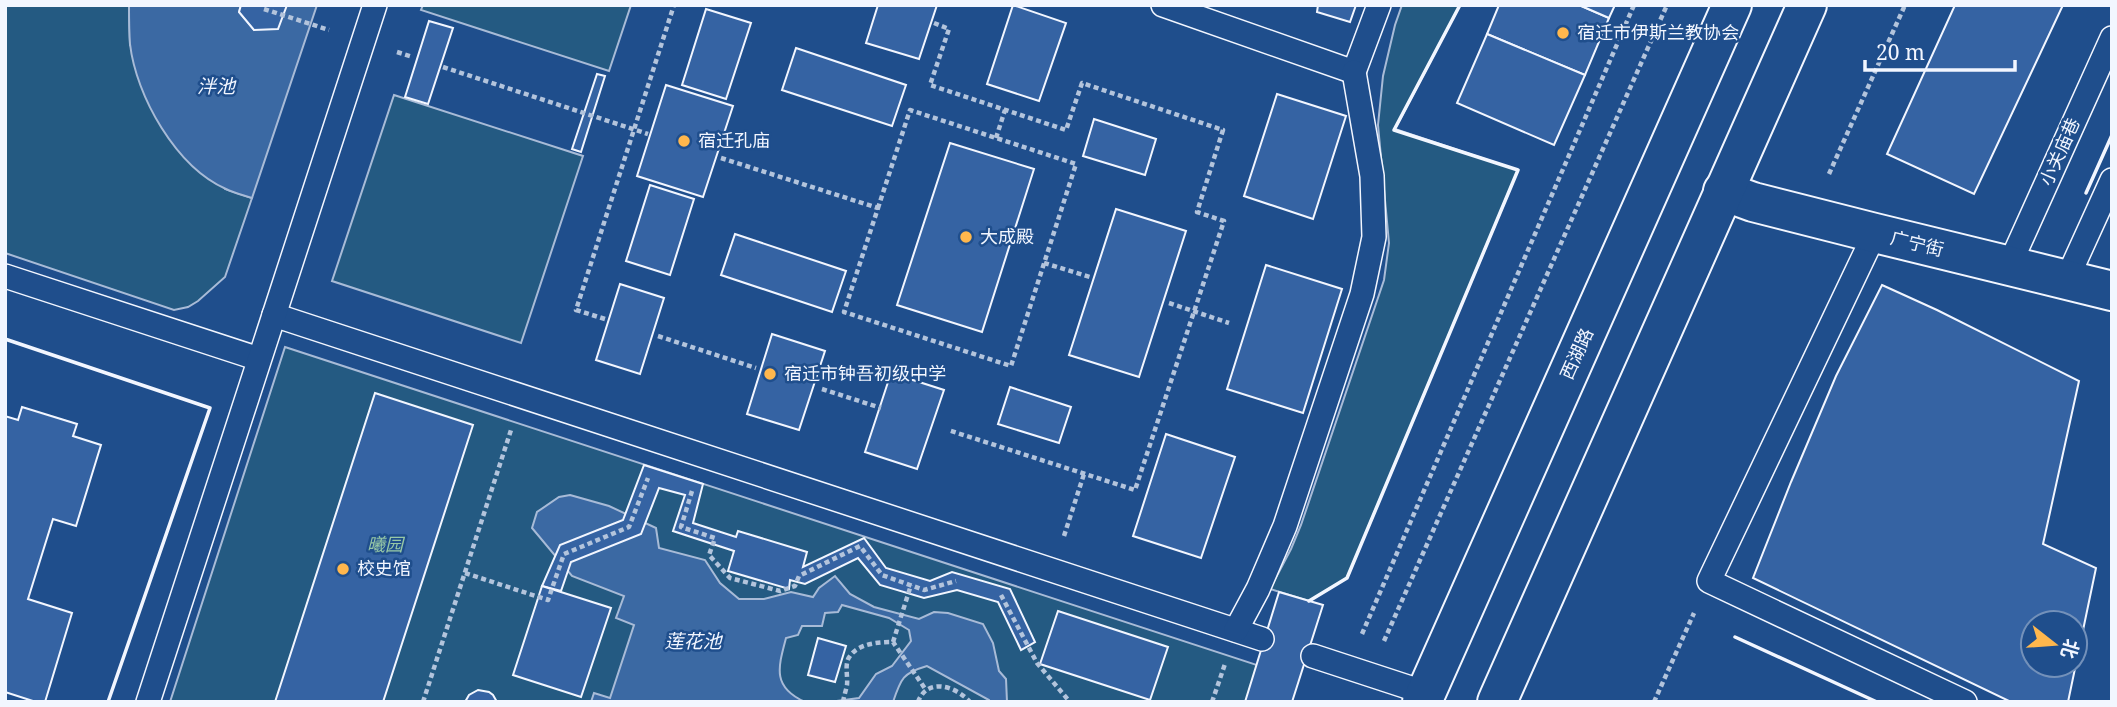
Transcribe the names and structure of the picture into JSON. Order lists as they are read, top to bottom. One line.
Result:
{"streets":{"main road":["广宁街","西湖路"],"lane":["小关庙巷"]},"crossings":[["小关庙巷","广宁街"]],"water":["泮池","莲花池"],"parks":["曦园"],"places":["宿迁市伊斯兰教协会","宿迁孔庙","大成殿","宿迁市钟吾初级中学","校史馆"],"scale_bar":"20 m","north":"right"}
